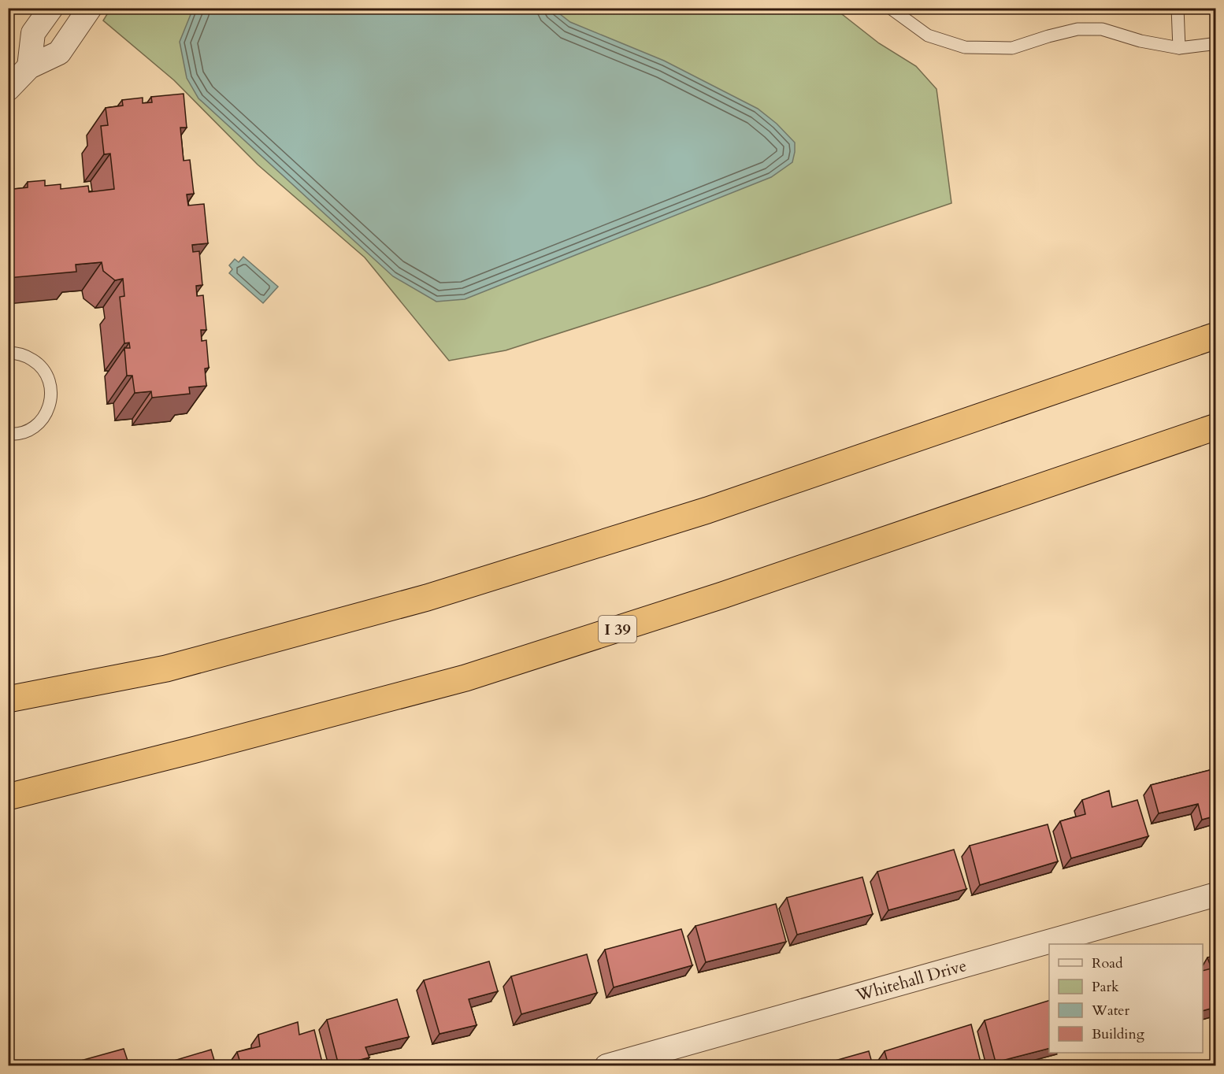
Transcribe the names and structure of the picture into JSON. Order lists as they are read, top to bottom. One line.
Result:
{"streets":{"highway":["I 39"],"street":["Whitehall Drive"]},"legend":["Road","Park","Water","Building"]}
